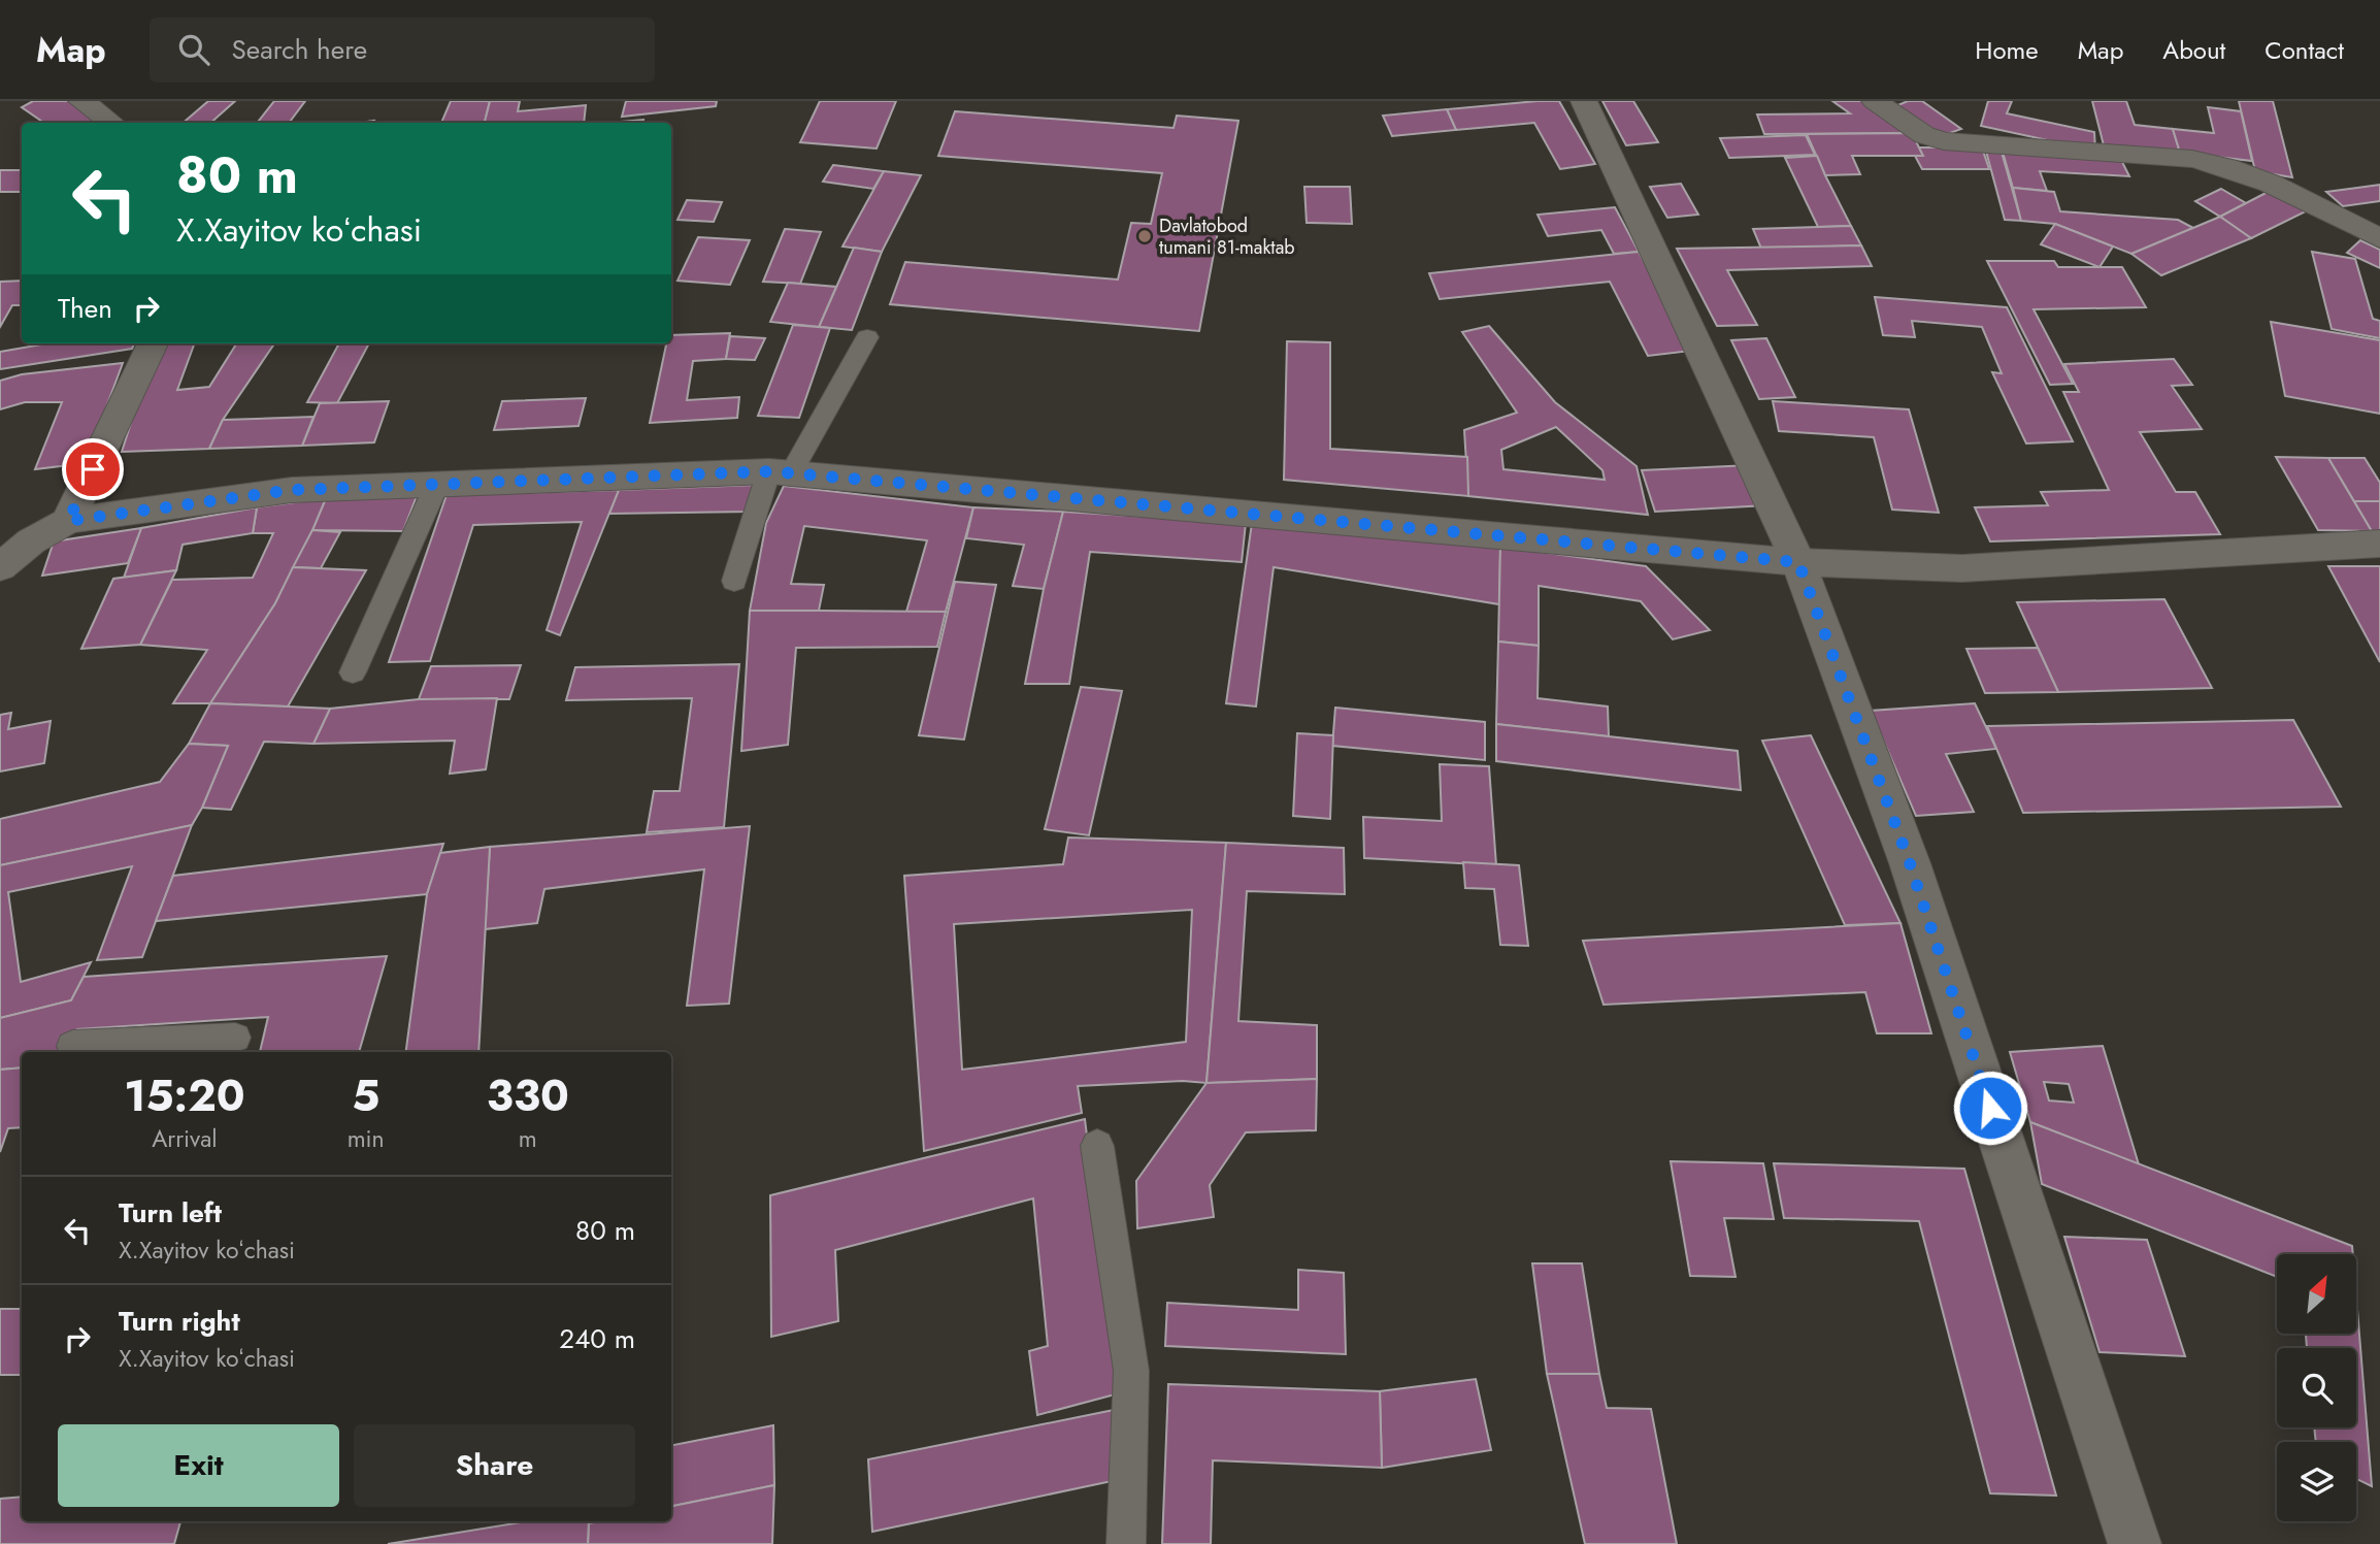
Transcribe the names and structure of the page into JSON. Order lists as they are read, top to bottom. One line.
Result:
{"places":["Davlatobod tumani 81-maktab"],"north":"top right","page":{"header":"Map","search":"Search here","nav":["Home","Map","About","Contact"],"turn":["80 m","X.Xayitov koʻchasi"],"then":"Then","eta":["15:20","Arrival","5","min","330","m"],"list":[{"name":"Turn left","note":"X.Xayitov koʻchasi","value":"80 m"},{"name":"Turn right","note":"X.Xayitov koʻchasi","value":"240 m"}],"buttons":["Exit","Share"]}}
